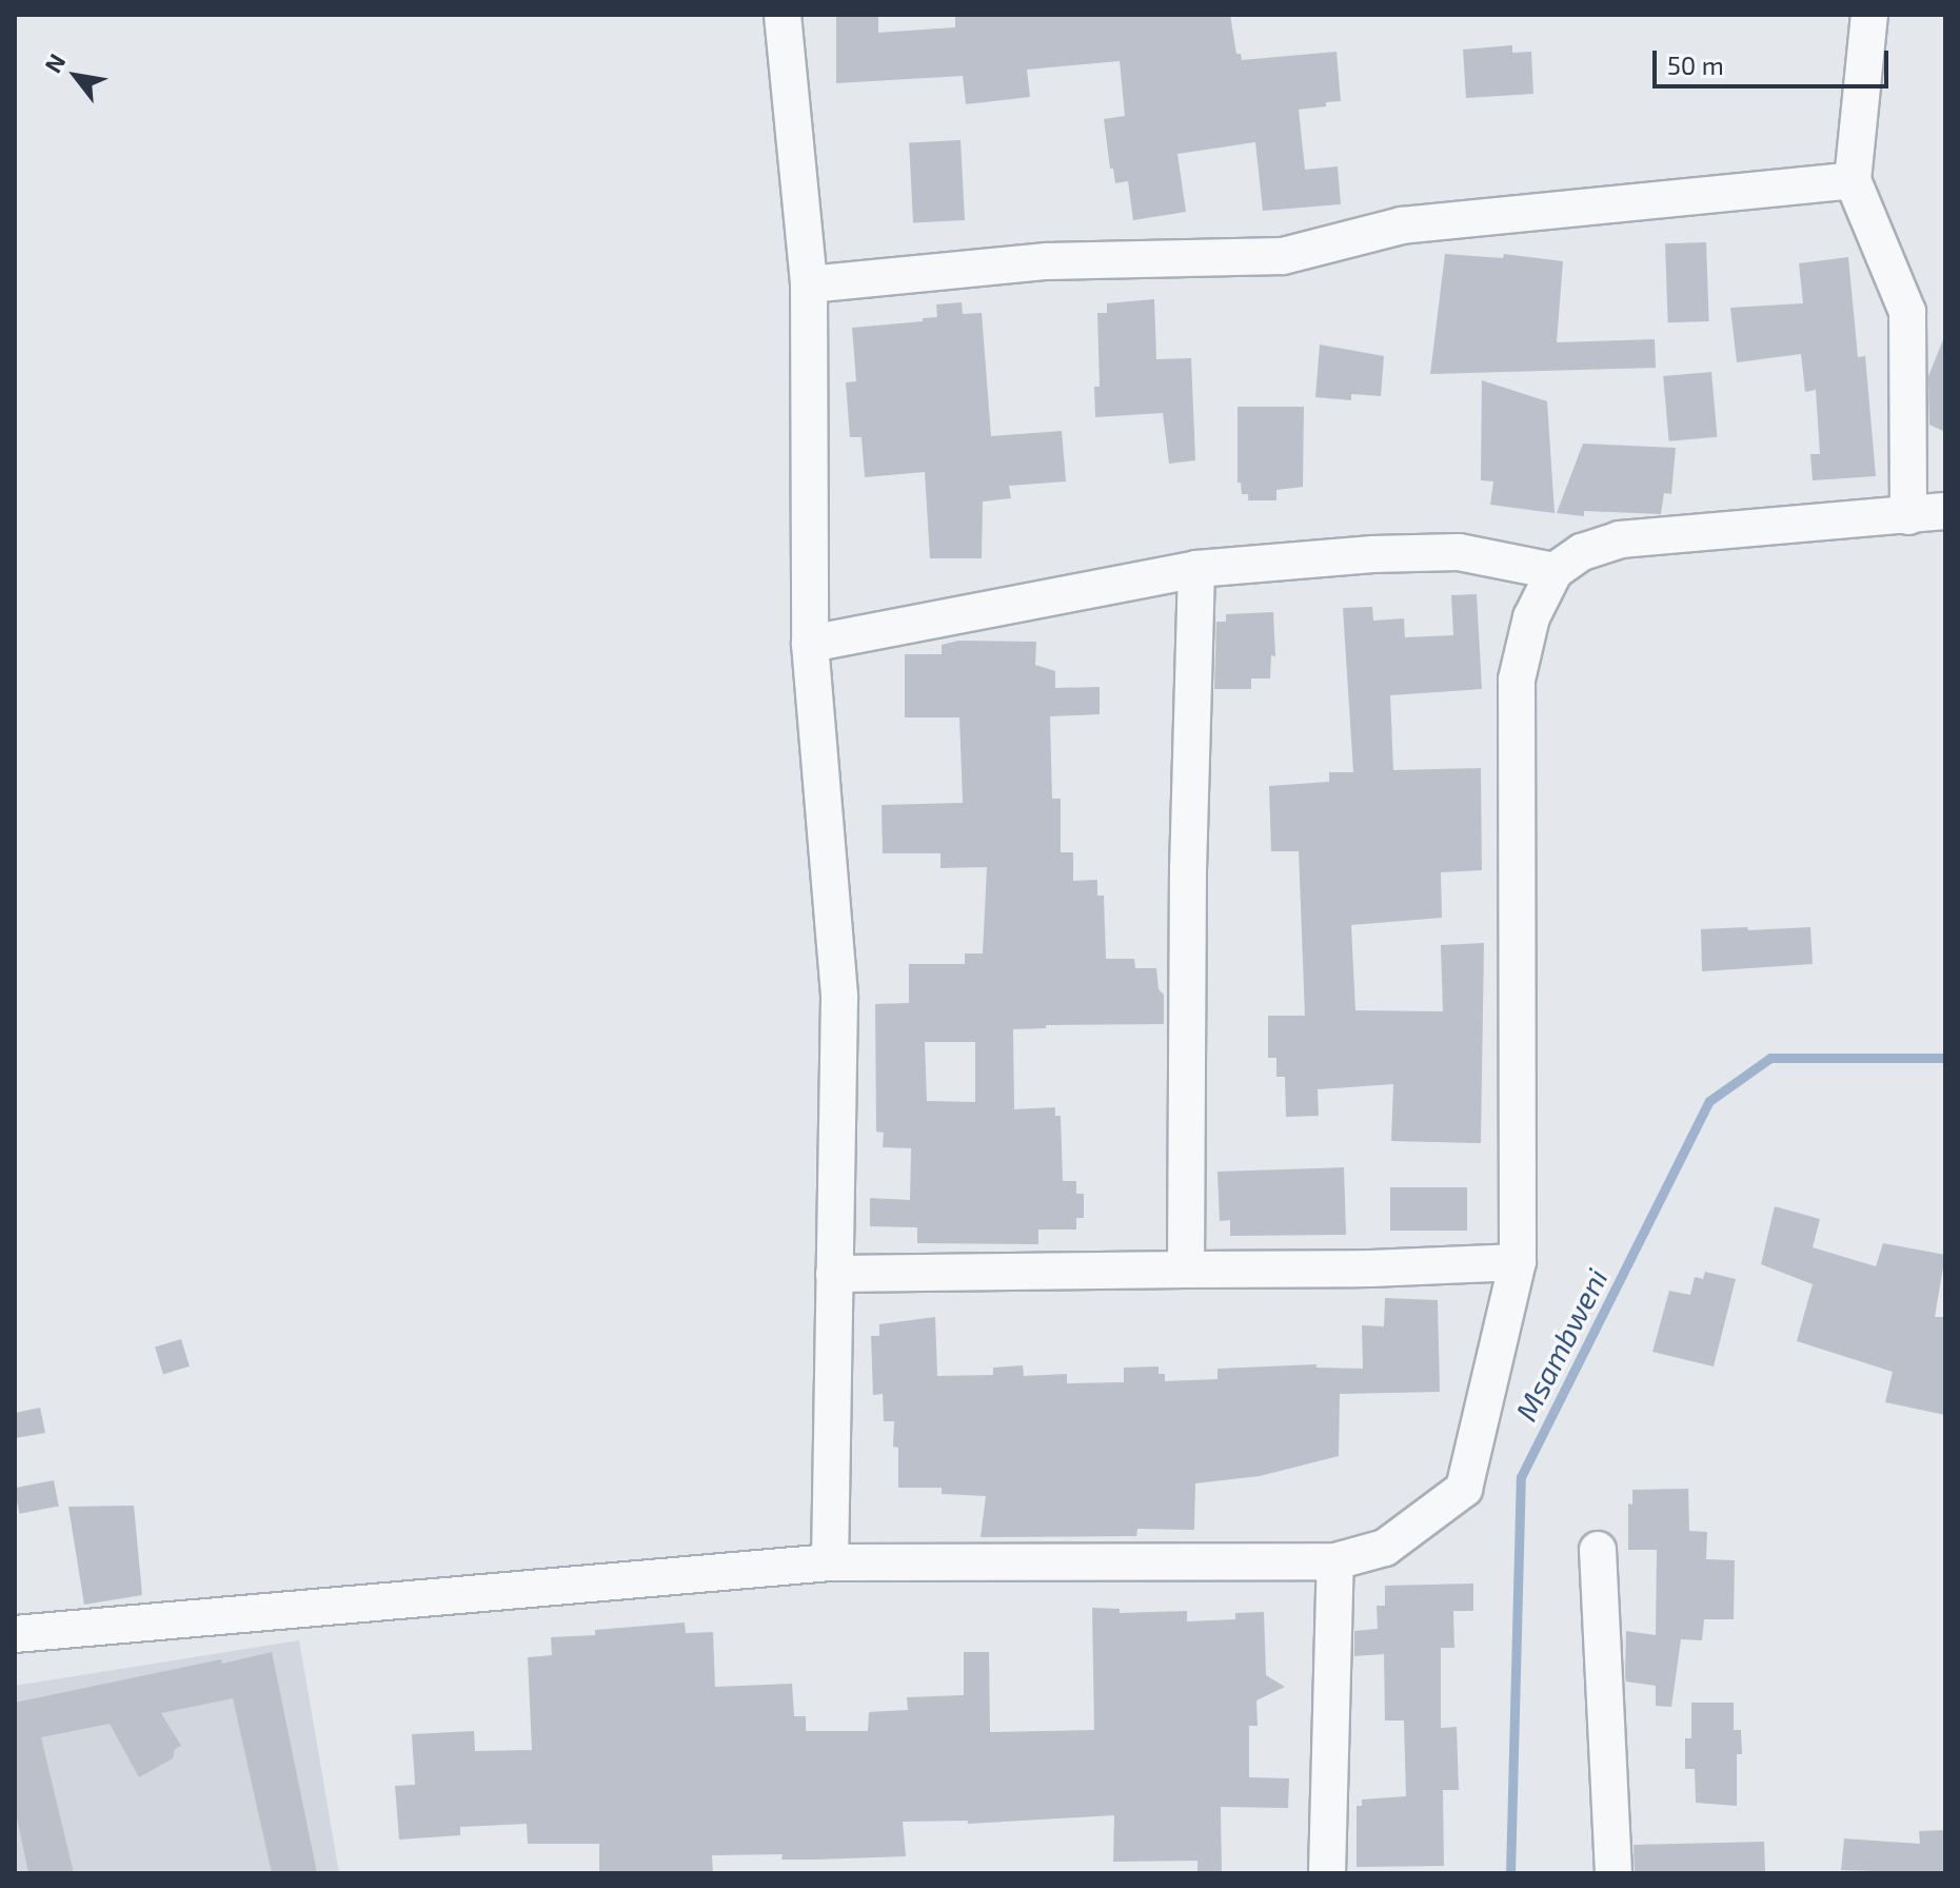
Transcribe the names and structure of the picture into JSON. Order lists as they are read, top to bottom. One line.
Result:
{"water":["Msambweni"],"scale_bar":"50 m","north":"top left"}
